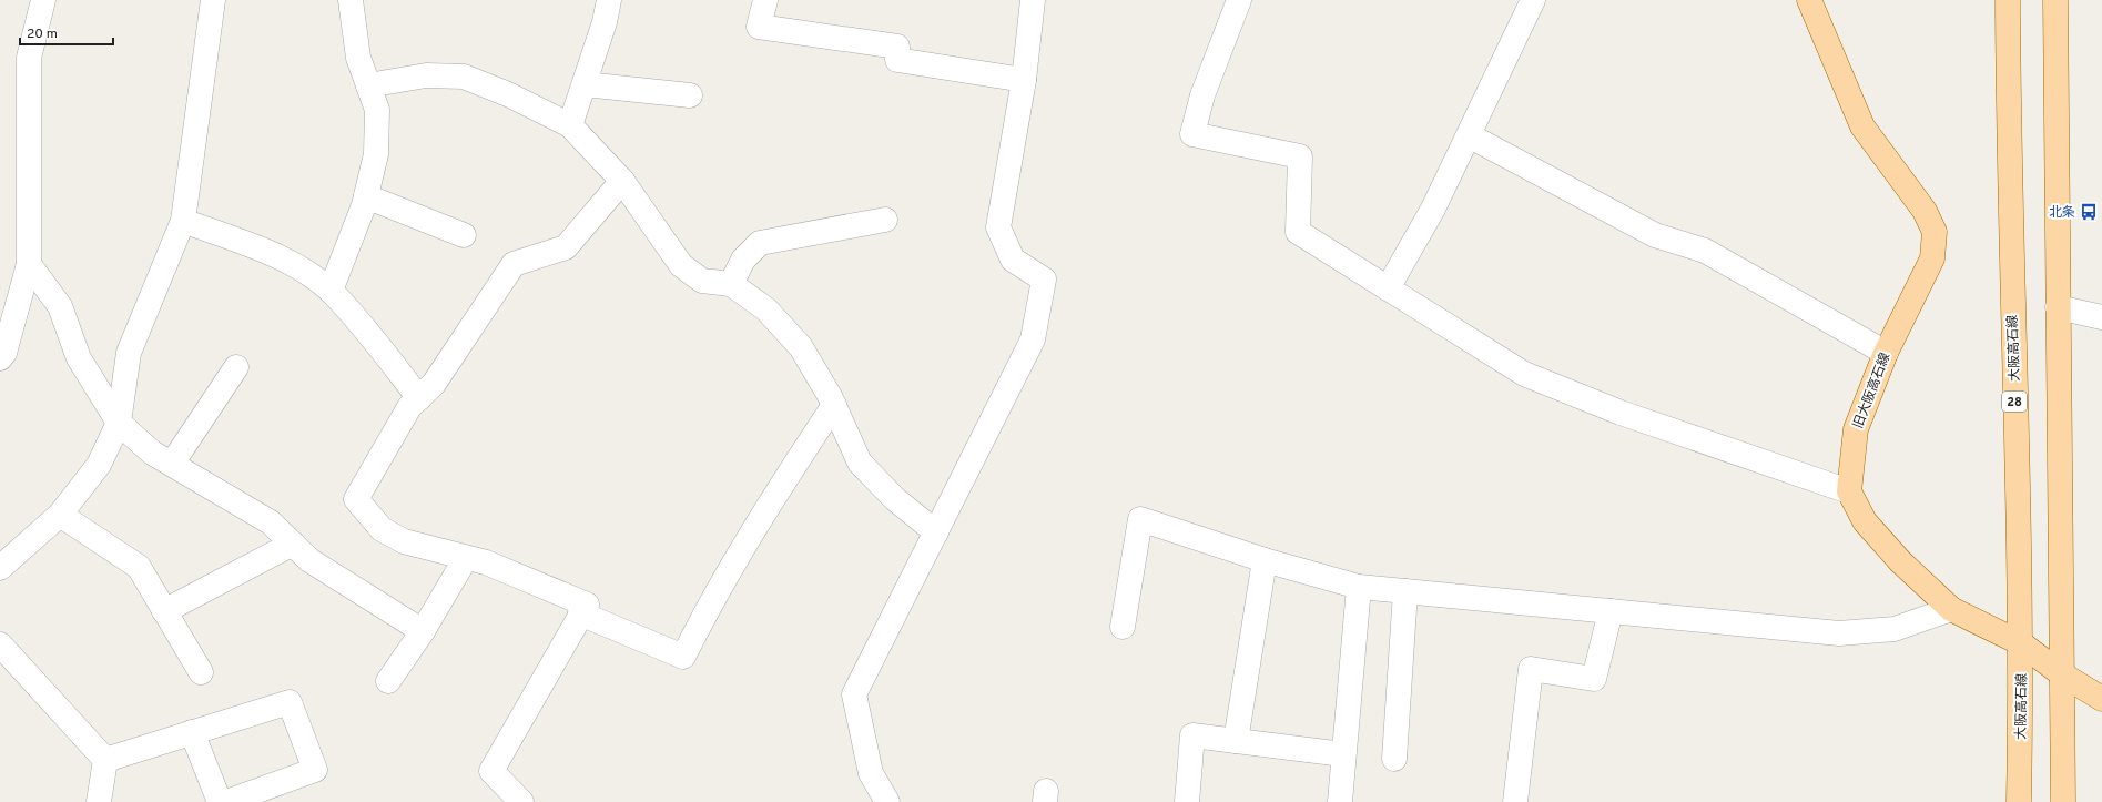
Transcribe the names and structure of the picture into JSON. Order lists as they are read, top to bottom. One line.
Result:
{"streets":{"main road":["大阪高石線","旧大阪高石線","28"]},"places":{"bus stop":["北条"]},"scale_bar":"20 m"}
